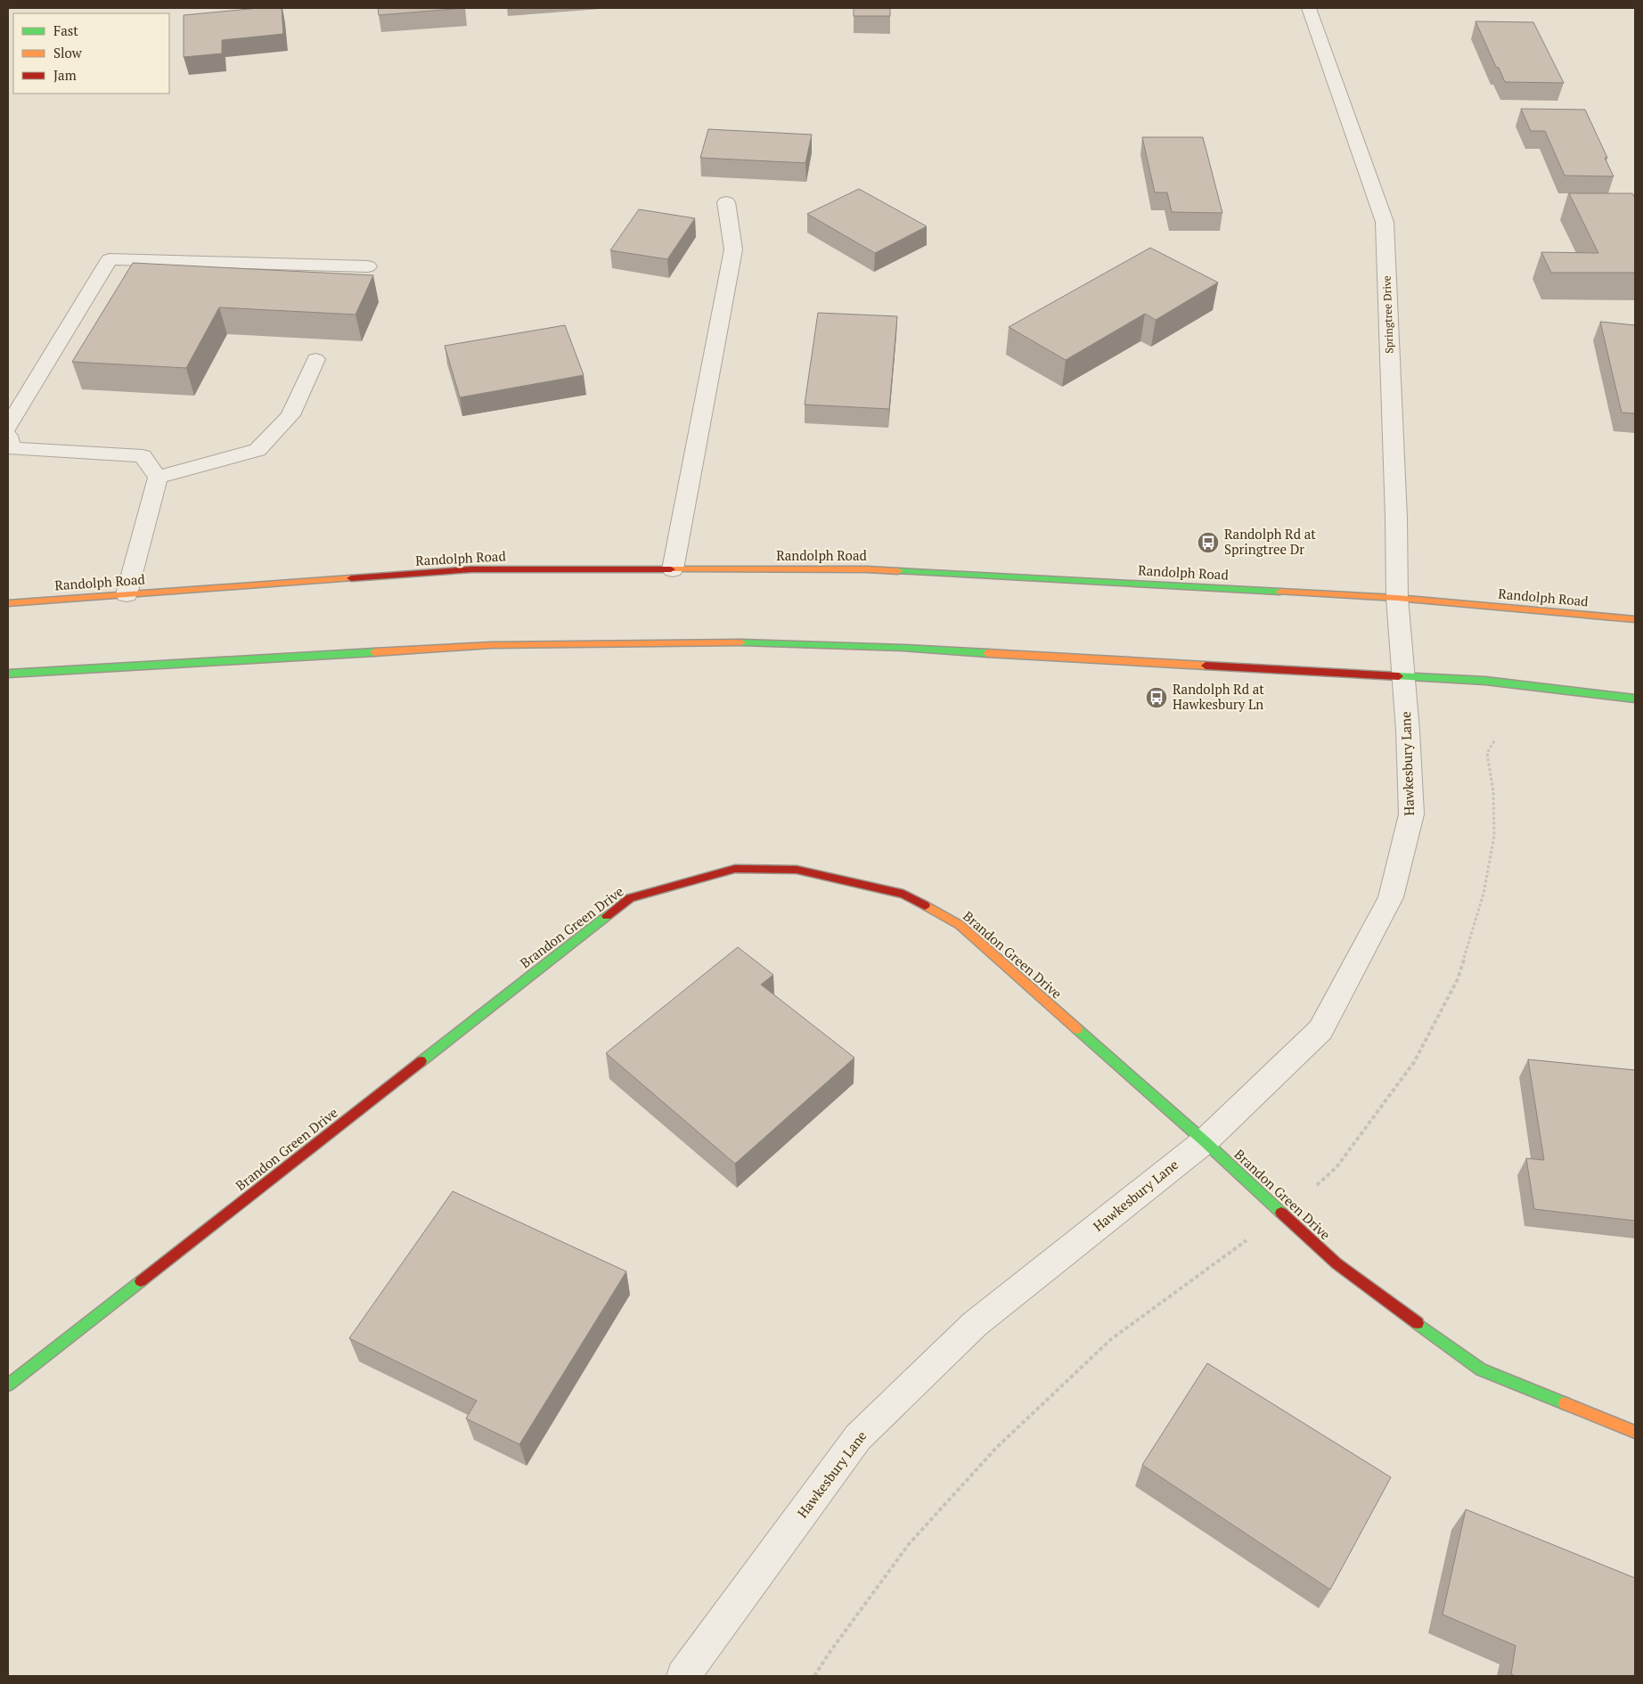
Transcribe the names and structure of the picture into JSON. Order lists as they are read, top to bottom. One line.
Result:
{"streets":{"main road":["Randolph Road","Brandon Green Drive"],"street":["Springtree Drive","Hawkesbury Lane"]},"crossings":[["Springtree Drive","Randolph Road"],["Springtree Drive","Hawkesbury Lane"],["Hawkesbury Lane","Brandon Green Drive"]],"places":{"bus stop":["Randolph Rd at Springtree Dr","Randolph Rd at Hawkesbury Ln"]},"legend":["Fast","Slow","Jam"]}
